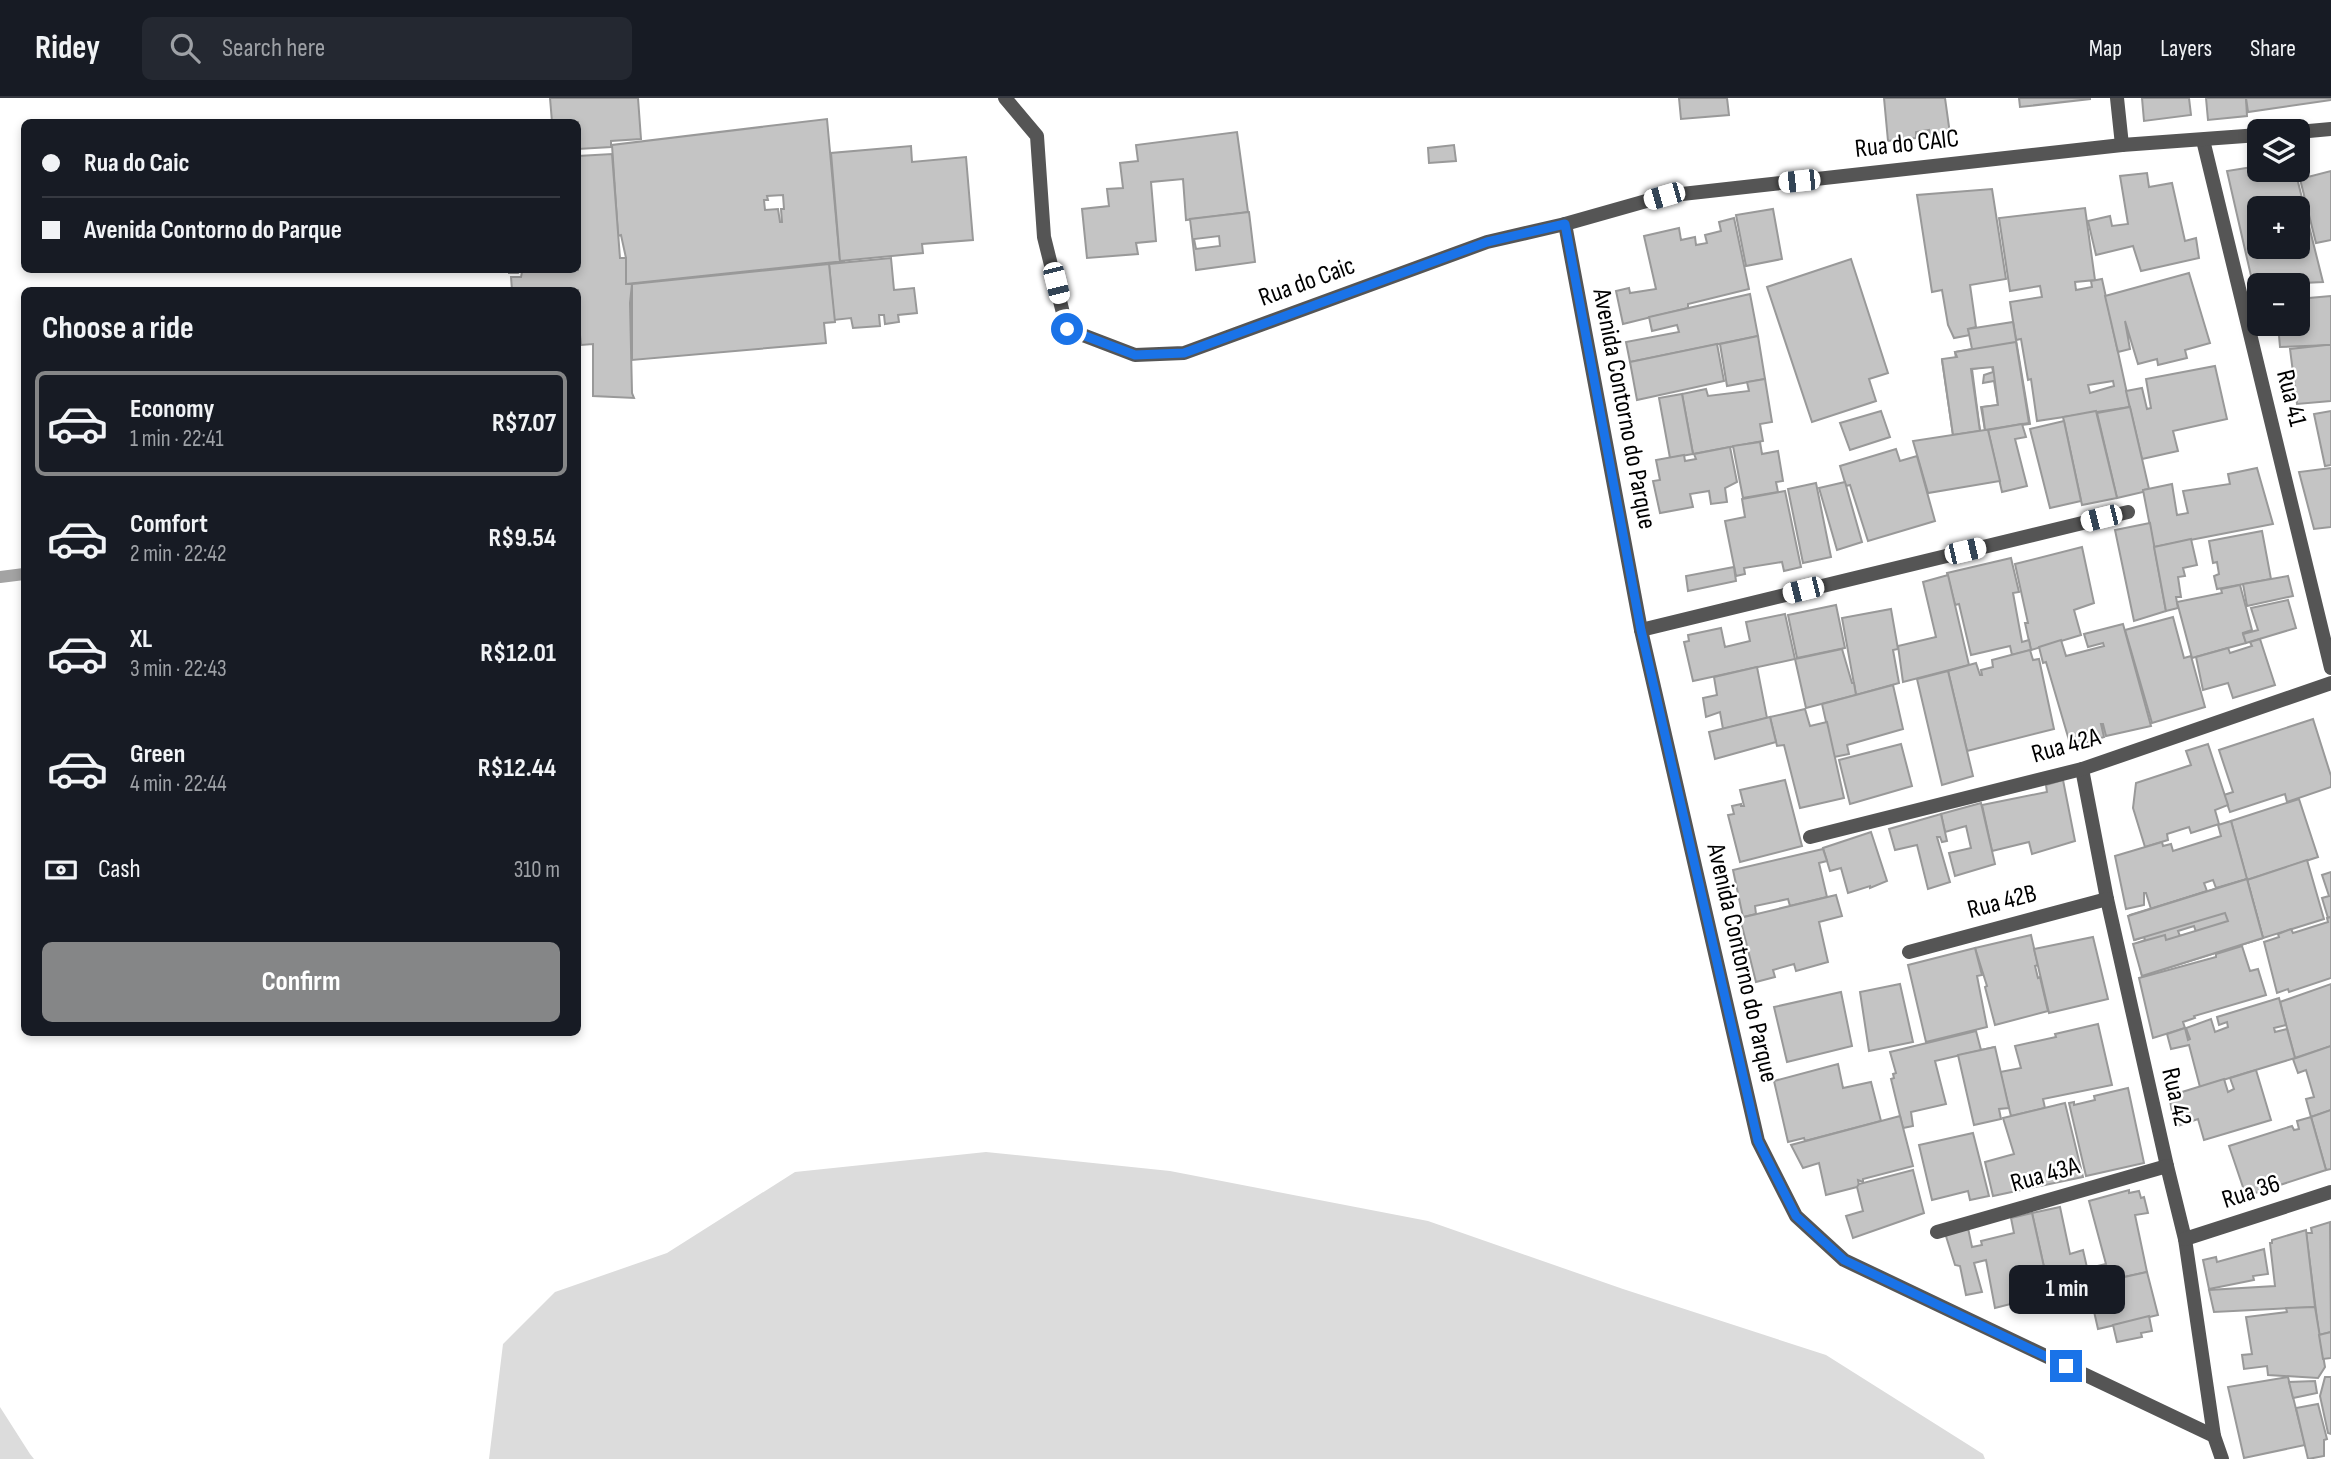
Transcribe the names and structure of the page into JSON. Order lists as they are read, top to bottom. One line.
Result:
{"streets":{"street":["Rua do CAIC","Rua do Caic","Rua 41","Avenida Contorno do Parque","Rua 42A","Rua 42B","Rua 42","Rua 43A","Rua 36"]},"crossings":[["Rua do CAIC","Rua do Caic"],["Rua do CAIC","Rua 41"],["Rua do CAIC","Avenida Contorno do Parque"],["Rua do Caic","Avenida Contorno do Parque"],["Avenida Contorno do Parque","Rua 42"],["Rua 42A","Rua 42"],["Rua 42B","Rua 42"],["Rua 42","Rua 43A"],["Rua 42","Rua 36"]],"page":{"header":"Ridey","search":"Search here","nav":["Map","Layers","Share"],"map_buttons":["+","−"],"banner":["Rua do Caic","Avenida Contorno do Parque"],"heading":"Choose a ride","list":[{"name":"Economy","note":"1 min · 22:41","value":"R$7.07"},{"name":"Comfort","note":"2 min · 22:42","value":"R$9.54"},{"name":"XL","note":"3 min · 22:43","value":"R$12.01"},{"name":"Green","note":"4 min · 22:44","value":"R$12.44"}],"pay":["Cash","310 m"],"buttons":"Confirm","bubble":"1 min"}}
